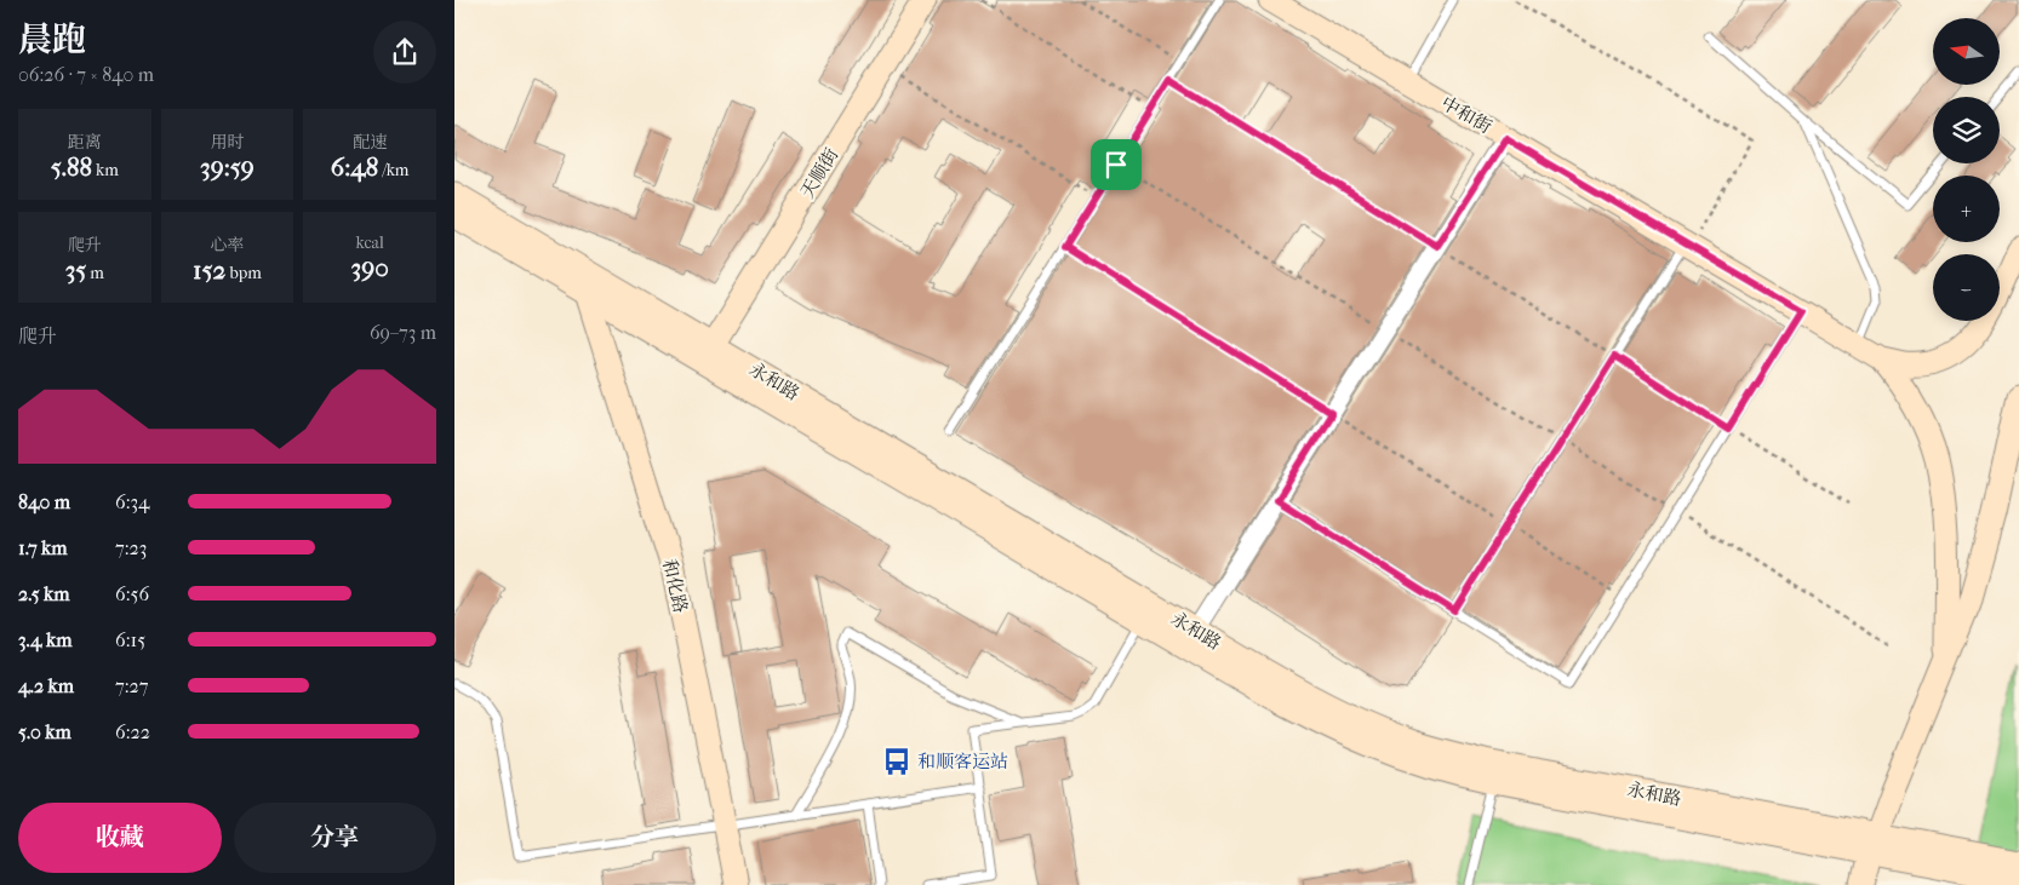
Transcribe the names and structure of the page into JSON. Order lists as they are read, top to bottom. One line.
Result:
{"streets":{"main road":["中和街","天顺街","永和路","和化路"]},"crossings":[["天顺街","永和路"],["永和路","和化路"]],"places":{"bus stop":["和顺客运站"]},"north":"left","page":{"heading":["晨跑","06:26 · 7 × 840 m"],"map_buttons":["+","−"],"stats":[["距离","5.88 km"],["用时","39:59"],["配速","6:48 /km"],["爬升","35 m"],["心率","152 bpm"],["kcal","390"]],"chart":["爬升","69–73 m"],"list":[{"name":"840 m","note":"6:34"},{"name":"1.7 km","note":"7:23"},{"name":"2.5 km","note":"6:56"},{"name":"3.4 km","note":"6:15"},{"name":"4.2 km","note":"7:27"},{"name":"5.0 km","note":"6:22"}],"buttons":["收藏","分享"]}}
